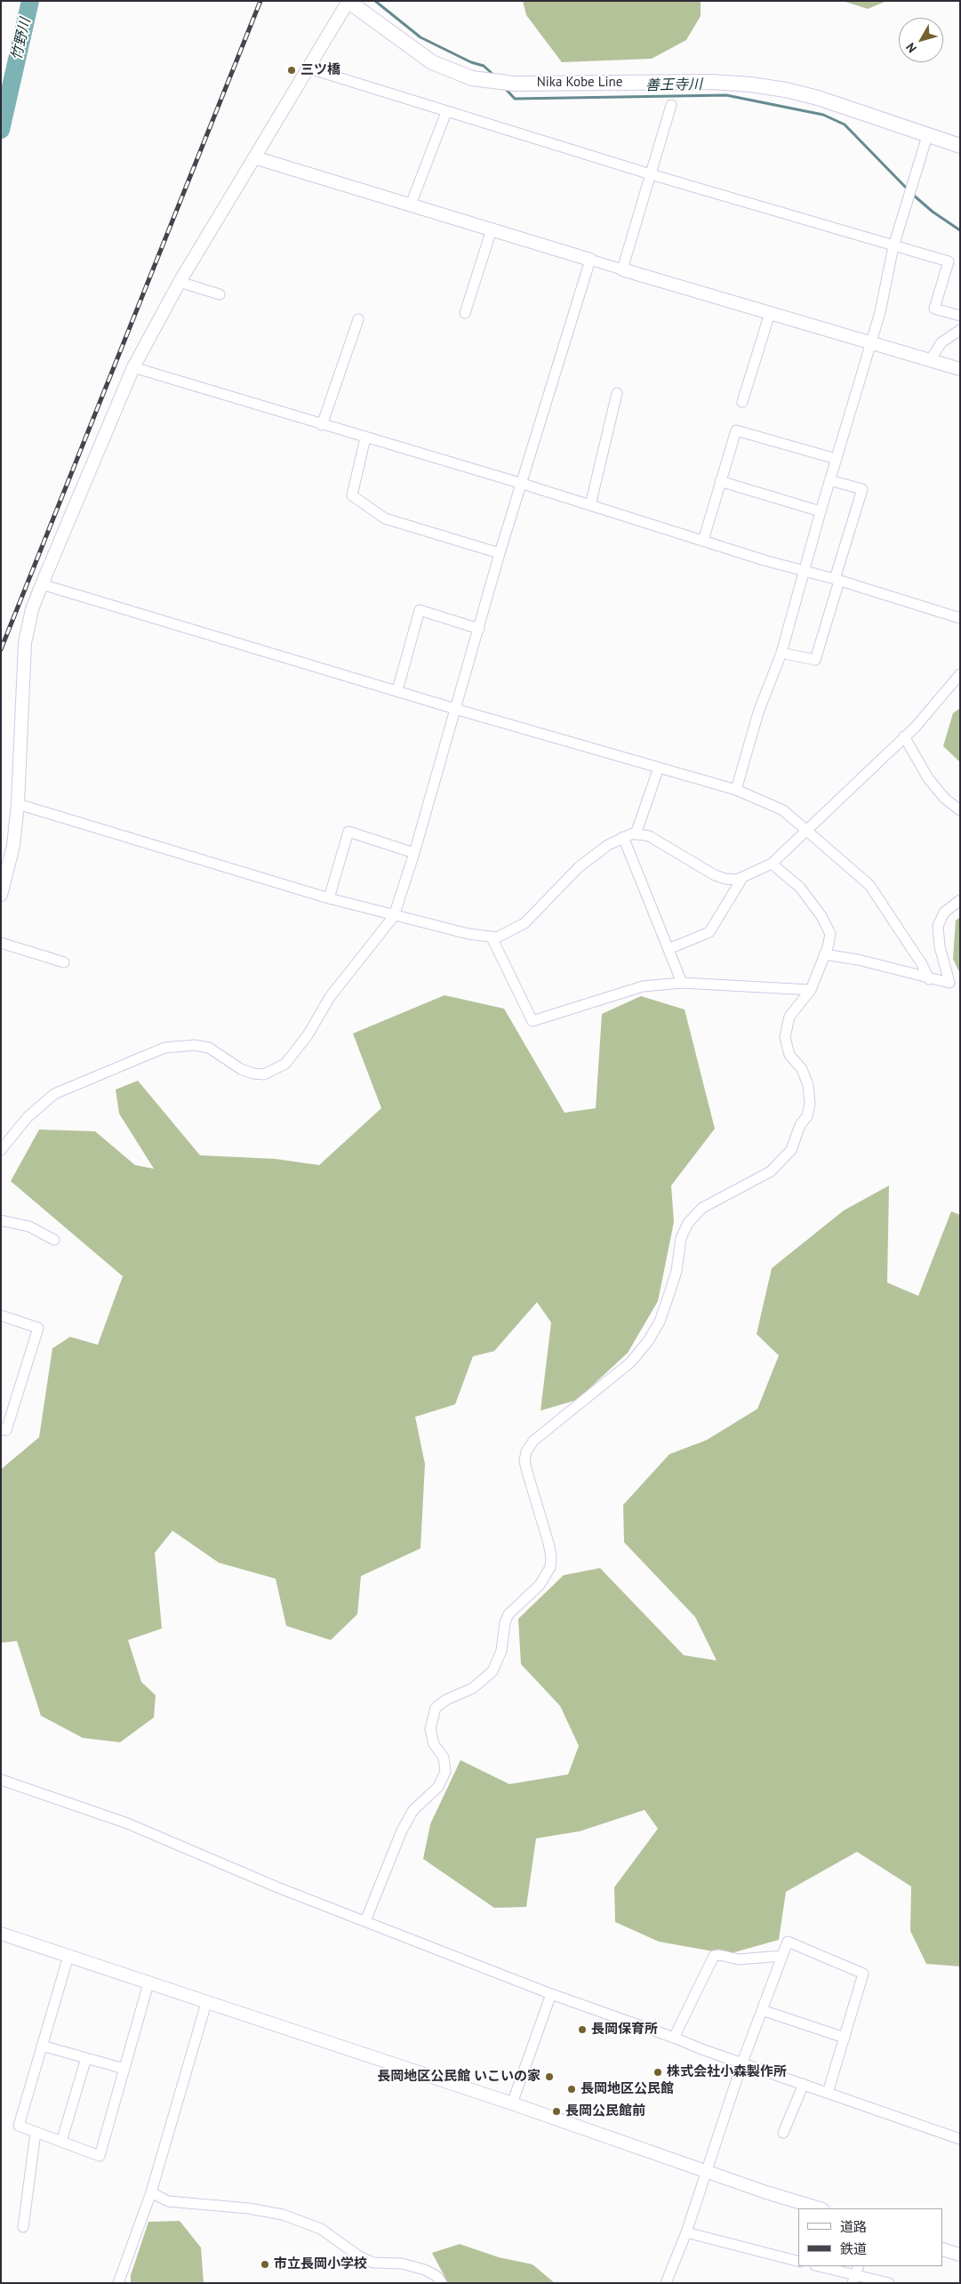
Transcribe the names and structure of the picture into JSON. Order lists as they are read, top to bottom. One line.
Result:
{"streets":{"main road":["Nika Kobe Line"]},"water":["竹野川","善王寺川"],"places":["三ツ橋","長岡保育所","株式会社小森製作所","長岡地区公民館 いこいの家","長岡地区公民館","長岡公民館前","市立長岡小学校"],"legend":["道路","鉄道"],"north":"bottom left"}
